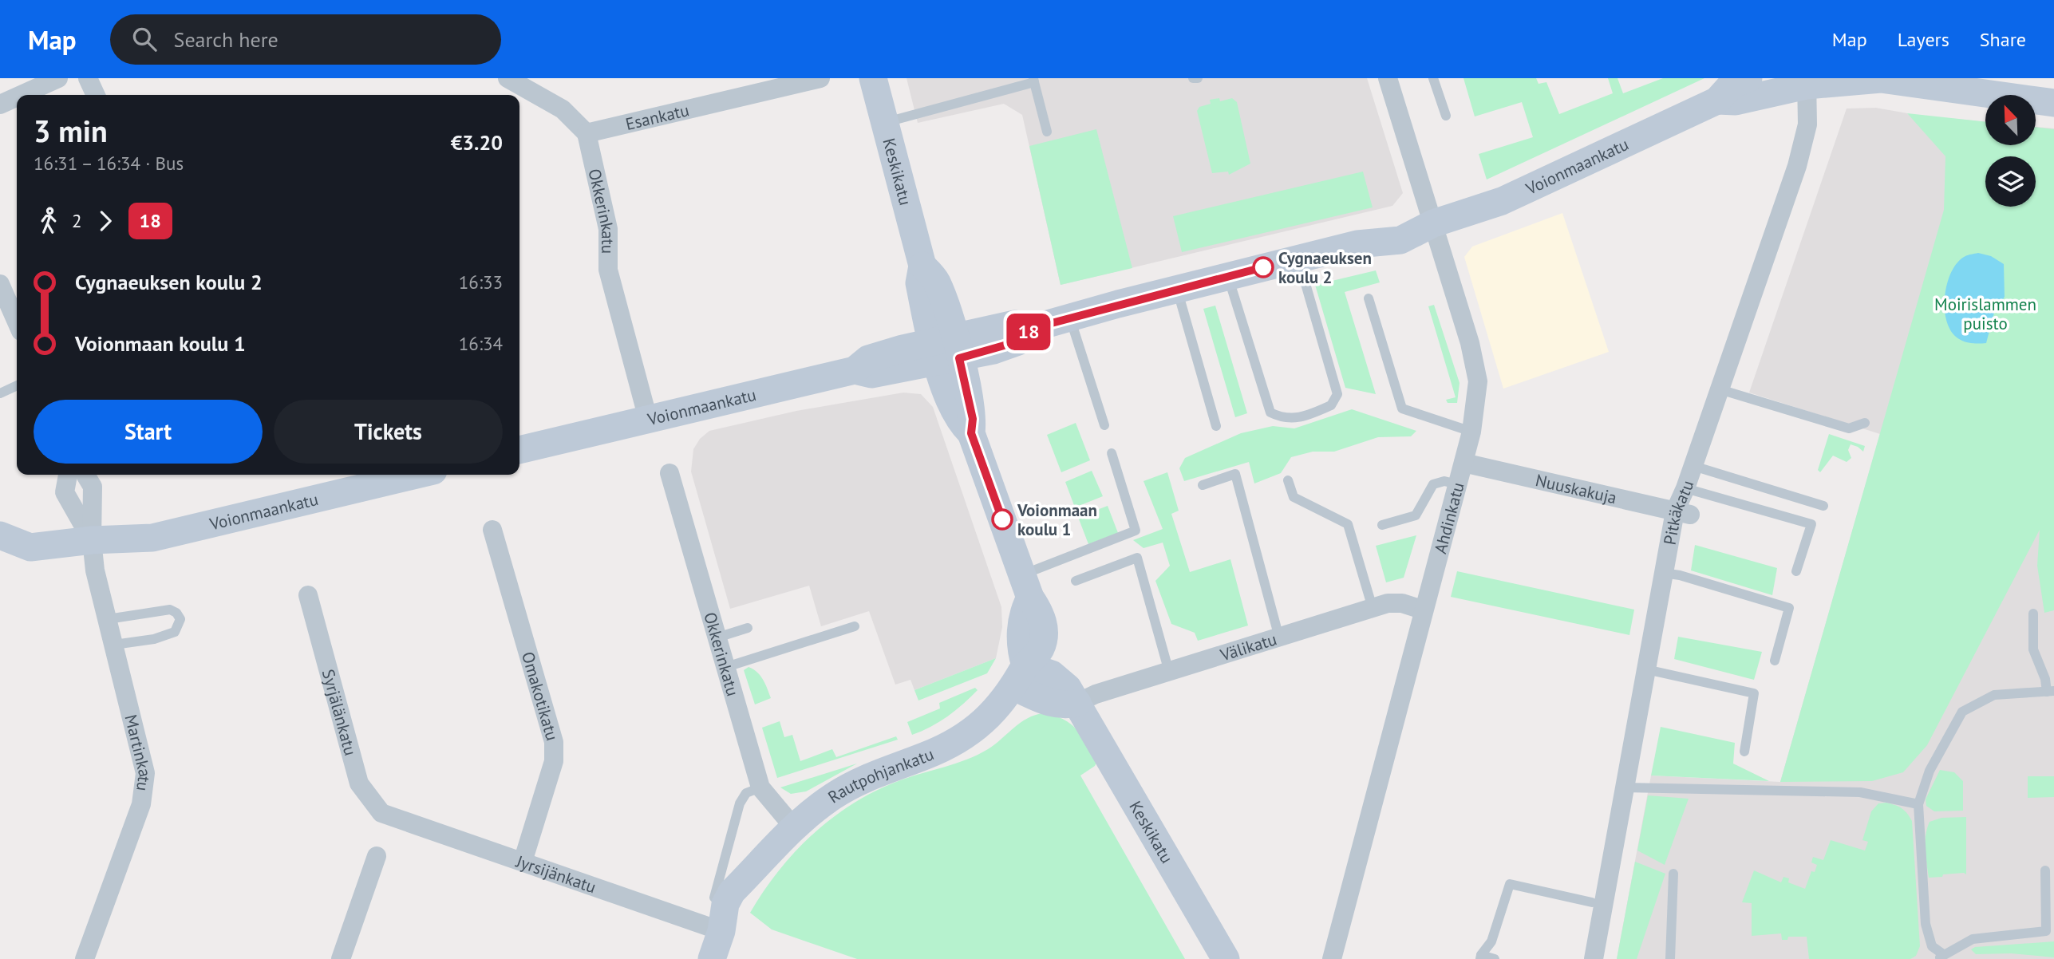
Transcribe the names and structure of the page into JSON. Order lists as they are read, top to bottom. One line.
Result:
{"streets":{"main road":["Voionmaankatu","Keskikatu","Rautpohjankatu"],"street":["Esankatu","Okkerinkatu","Nuuskakuja","Pitkäkatu","Ahdinkatu","Välikatu","Omakotikatu","Syrjälänkatu","Martinkatu","Jyrsijänkatu"]},"crossings":[["Esankatu","Okkerinkatu"],["Voionmaankatu","Keskikatu"],["Voionmaankatu","Okkerinkatu"],["Voionmaankatu","Pitkäkatu"],["Voionmaankatu","Ahdinkatu"],["Voionmaankatu","Martinkatu"],["Keskikatu","Välikatu"],["Keskikatu","Rautpohjankatu"],["Okkerinkatu","Rautpohjankatu"],["Nuuskakuja","Pitkäkatu"],["Nuuskakuja","Ahdinkatu"],["Ahdinkatu","Välikatu"],["Omakotikatu","Jyrsijänkatu"],["Syrjälänkatu","Jyrsijänkatu"],["Rautpohjankatu","Jyrsijänkatu"]],"parks":["Moirislammen puisto"],"places":["Cygnaeuksen koulu 2","Voionmaan koulu 1"],"lines":["bus line 18"],"north":"top left","page":{"header":"Map","search":"Search here","nav":["Map","Layers","Share"],"on_map":"18","heading":["3 min","16:31 – 16:34 · Bus","€3.20"],"legs":["2","18"],"list":[{"name":"Cygnaeuksen koulu 2","value":"16:33"},{"name":"Voionmaan koulu 1","value":"16:34"}],"buttons":["Start","Tickets"]}}
